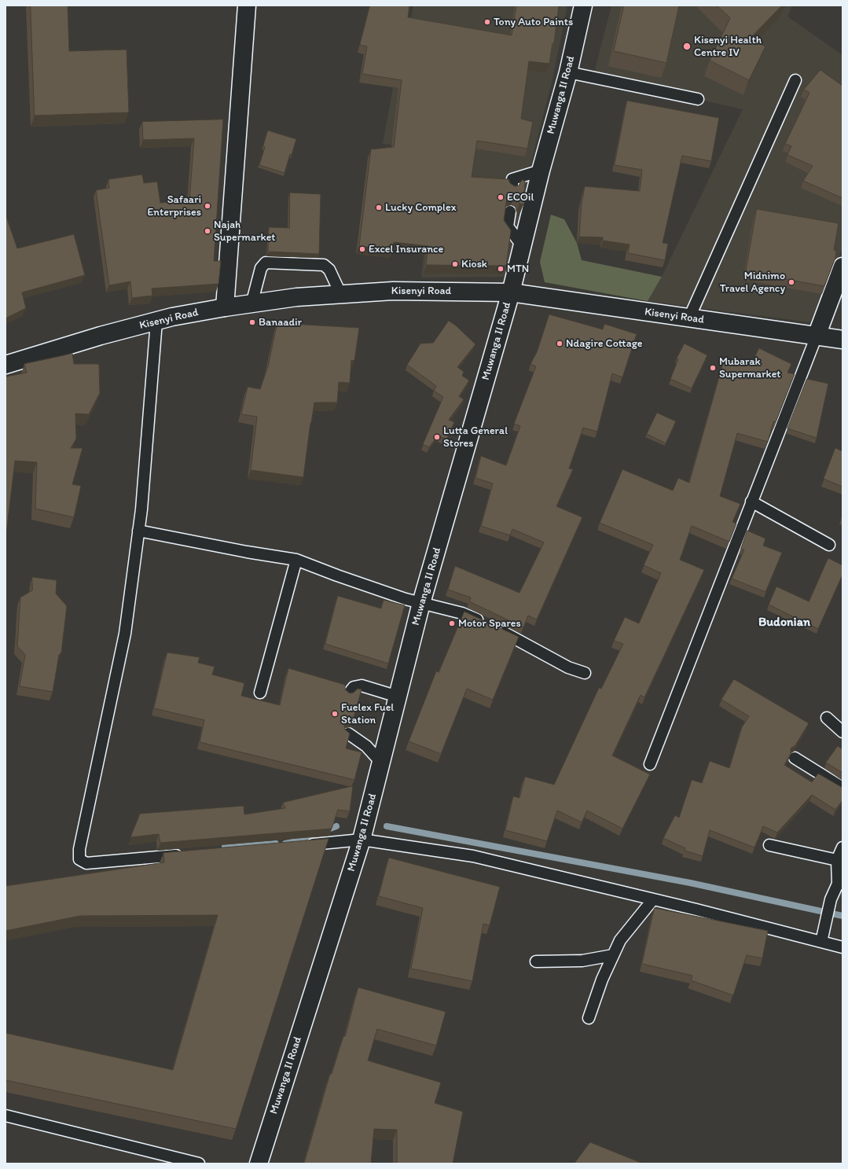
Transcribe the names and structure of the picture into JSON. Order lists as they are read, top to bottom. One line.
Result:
{"streets":{"street":["Muwanga II Road","Kisenyi Road"]},"crossings":[["Muwanga II Road","Kisenyi Road"]],"districts":["Budonian"],"places":["Tony Auto Paints","Kisenyi Health Centre IV","ECOil","Safaari Enterprises","Lucky Complex","Najah Supermarket","Excel Insurance","Kiosk","MTN","Midnimo Travel Agency","Banaadir","Ndagire Cottage","Mubarak Supermarket","Lutta General Stores","Motor Spares","Fuelex Fuel Station"]}
